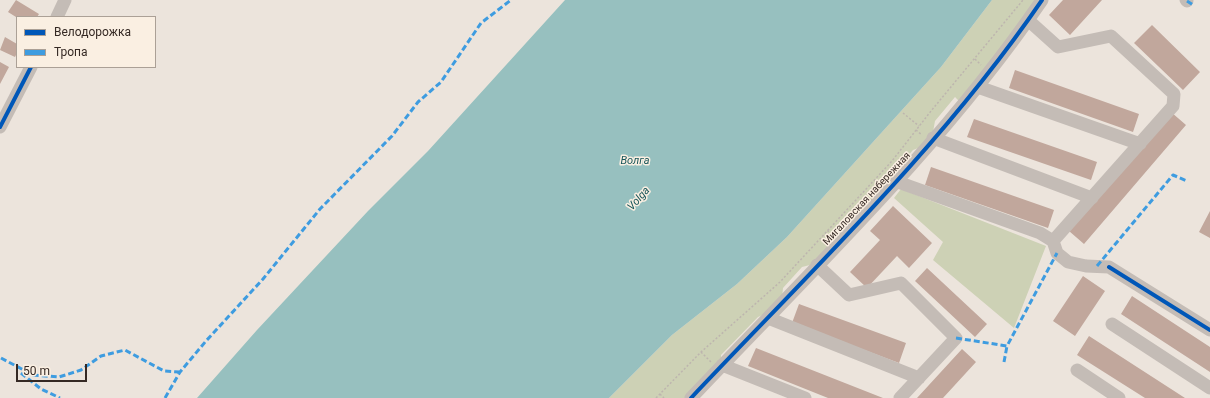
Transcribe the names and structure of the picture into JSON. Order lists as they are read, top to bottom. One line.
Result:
{"streets":{"street":["Мигаловская набережная"]},"water":["Волга","Volga"],"legend":["Велодорожка","Тропа"],"scale_bar":"50 m"}
